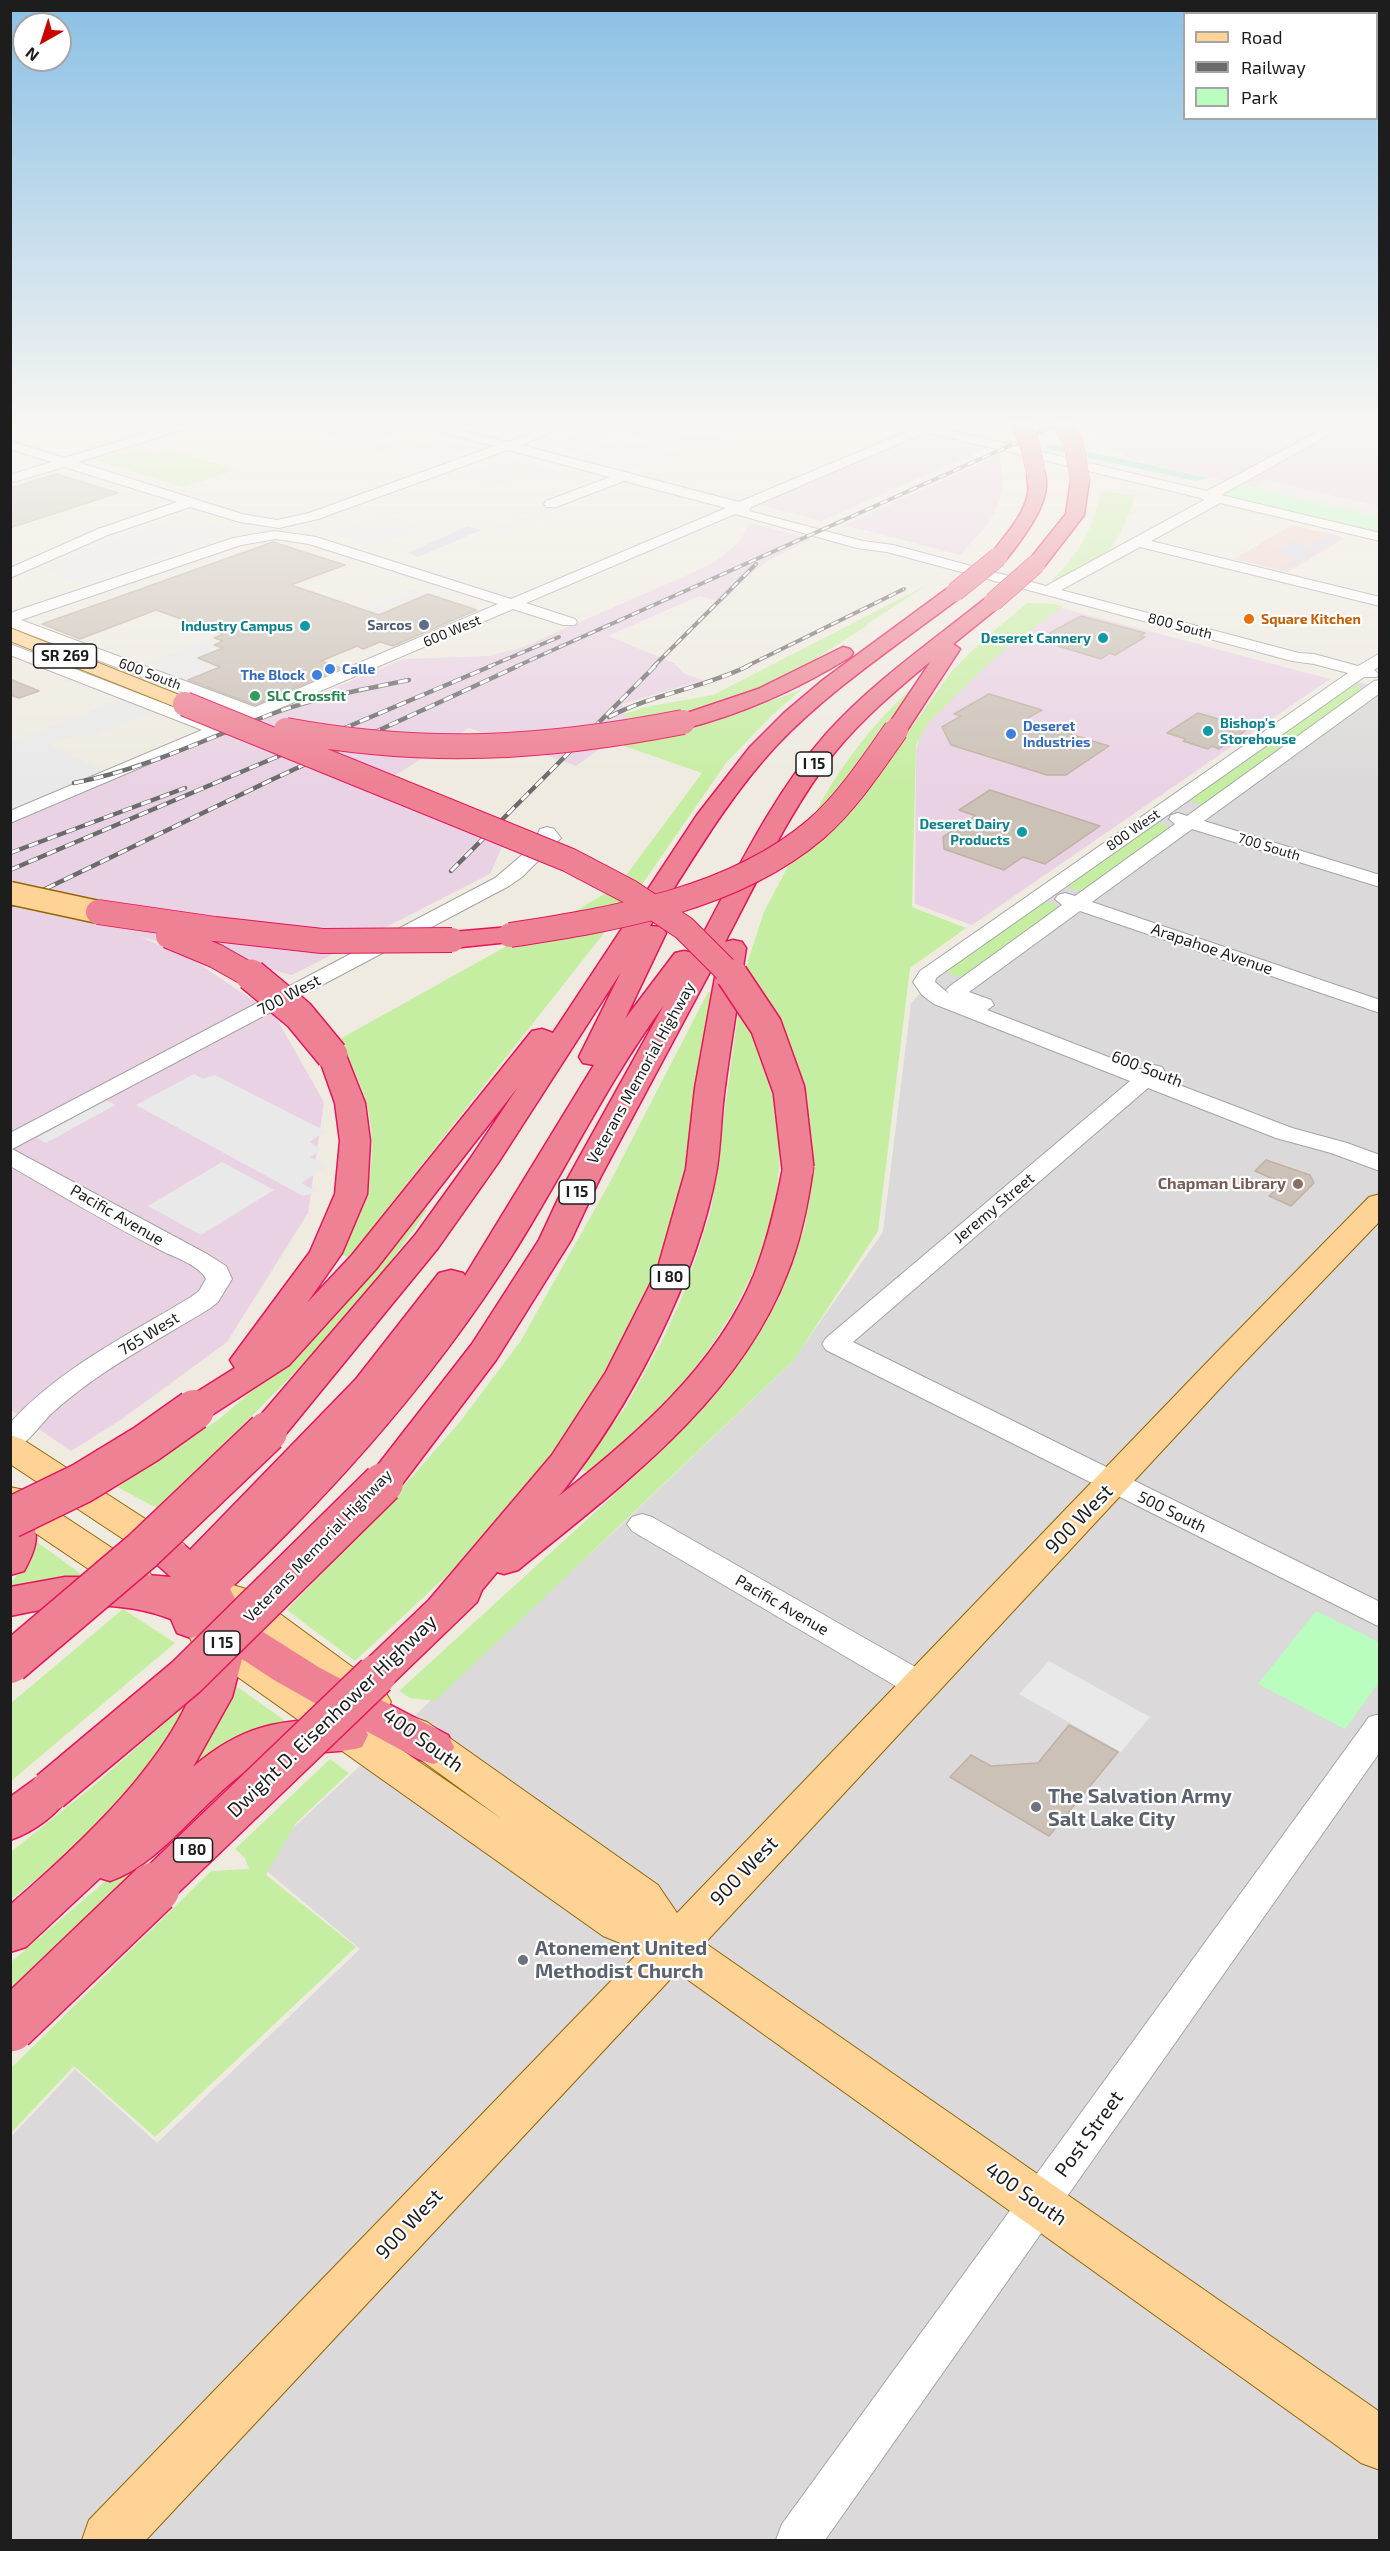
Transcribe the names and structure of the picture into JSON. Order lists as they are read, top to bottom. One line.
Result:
{"streets":{"highway":["I 15","Veterans Memorial Highway","I 80","Dwight D. Eisenhower Highway"],"main road":["SR 269","600 South","900 West","400 South"],"street":["800 South","600 West","800 West","700 South","Arapahoe Avenue","700 West","Jeremy Street","Pacific Avenue","765 West","500 South","Post Street"]},"crossings":[["800 South","800 West"],["600 West","600 South"],["600 South","800 West"],["600 South","Jeremy Street"],["800 West","700 South"],["800 West","Arapahoe Avenue"],["Veterans Memorial Highway","I 80"],["Jeremy Street","500 South"],["Pacific Avenue","765 West"],["Pacific Avenue","900 West"],["I 80","Dwight D. Eisenhower Highway"],["500 South","900 West"],["900 West","400 South"],["400 South","Post Street"]],"places":["Square Kitchen","Sarcos","Industry Campus","Deseret Cannery","Calle","The Block","SLC Crossfit","Bishop's Storehouse","Deseret Industries","Deseret Dairy Products","Chapman Library","The Salvation Army Salt Lake City","Atonement United Methodist Church"],"legend":["Road","Railway","Park"],"north":"bottom left"}
